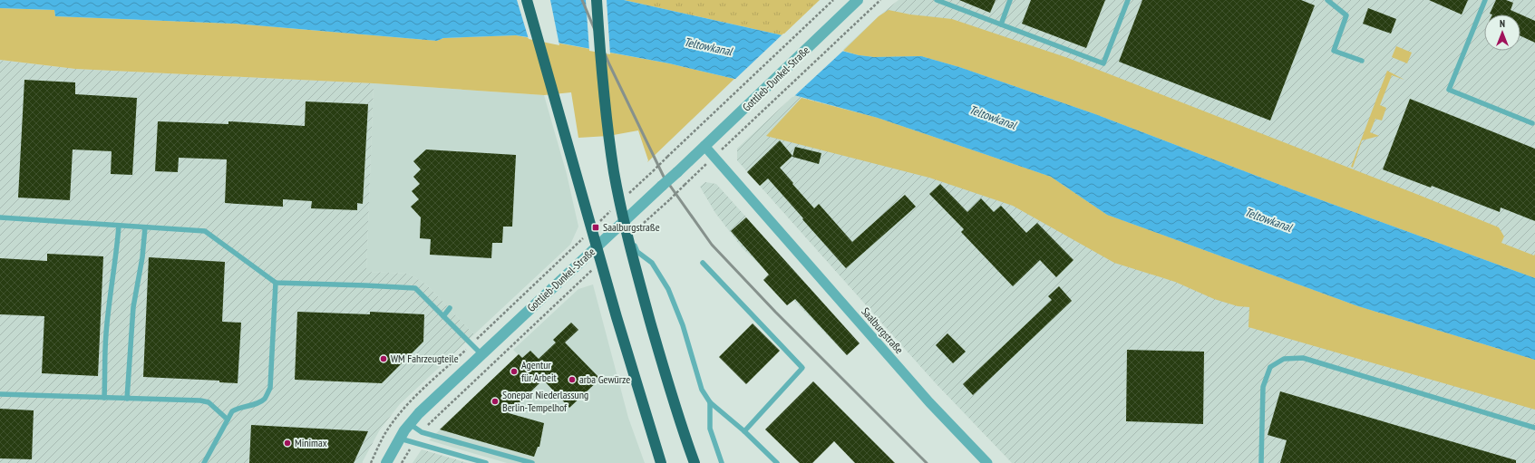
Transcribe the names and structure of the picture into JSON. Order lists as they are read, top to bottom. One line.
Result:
{"streets":{"street":["Gottlieb-Dunkel-Straße","Saalburgstraße"]},"crossings":[["Gottlieb-Dunkel-Straße","Saalburgstraße"]],"water":["Teltowkanal"],"places":{"transit":["Saalburgstraße"],"other":["WM Fahrzeugteile","Agentur für Arbeit","arba Gewürze","Sonepar Niederlassung Berlin-Tempelhof","Minimax"]},"north":"top"}
